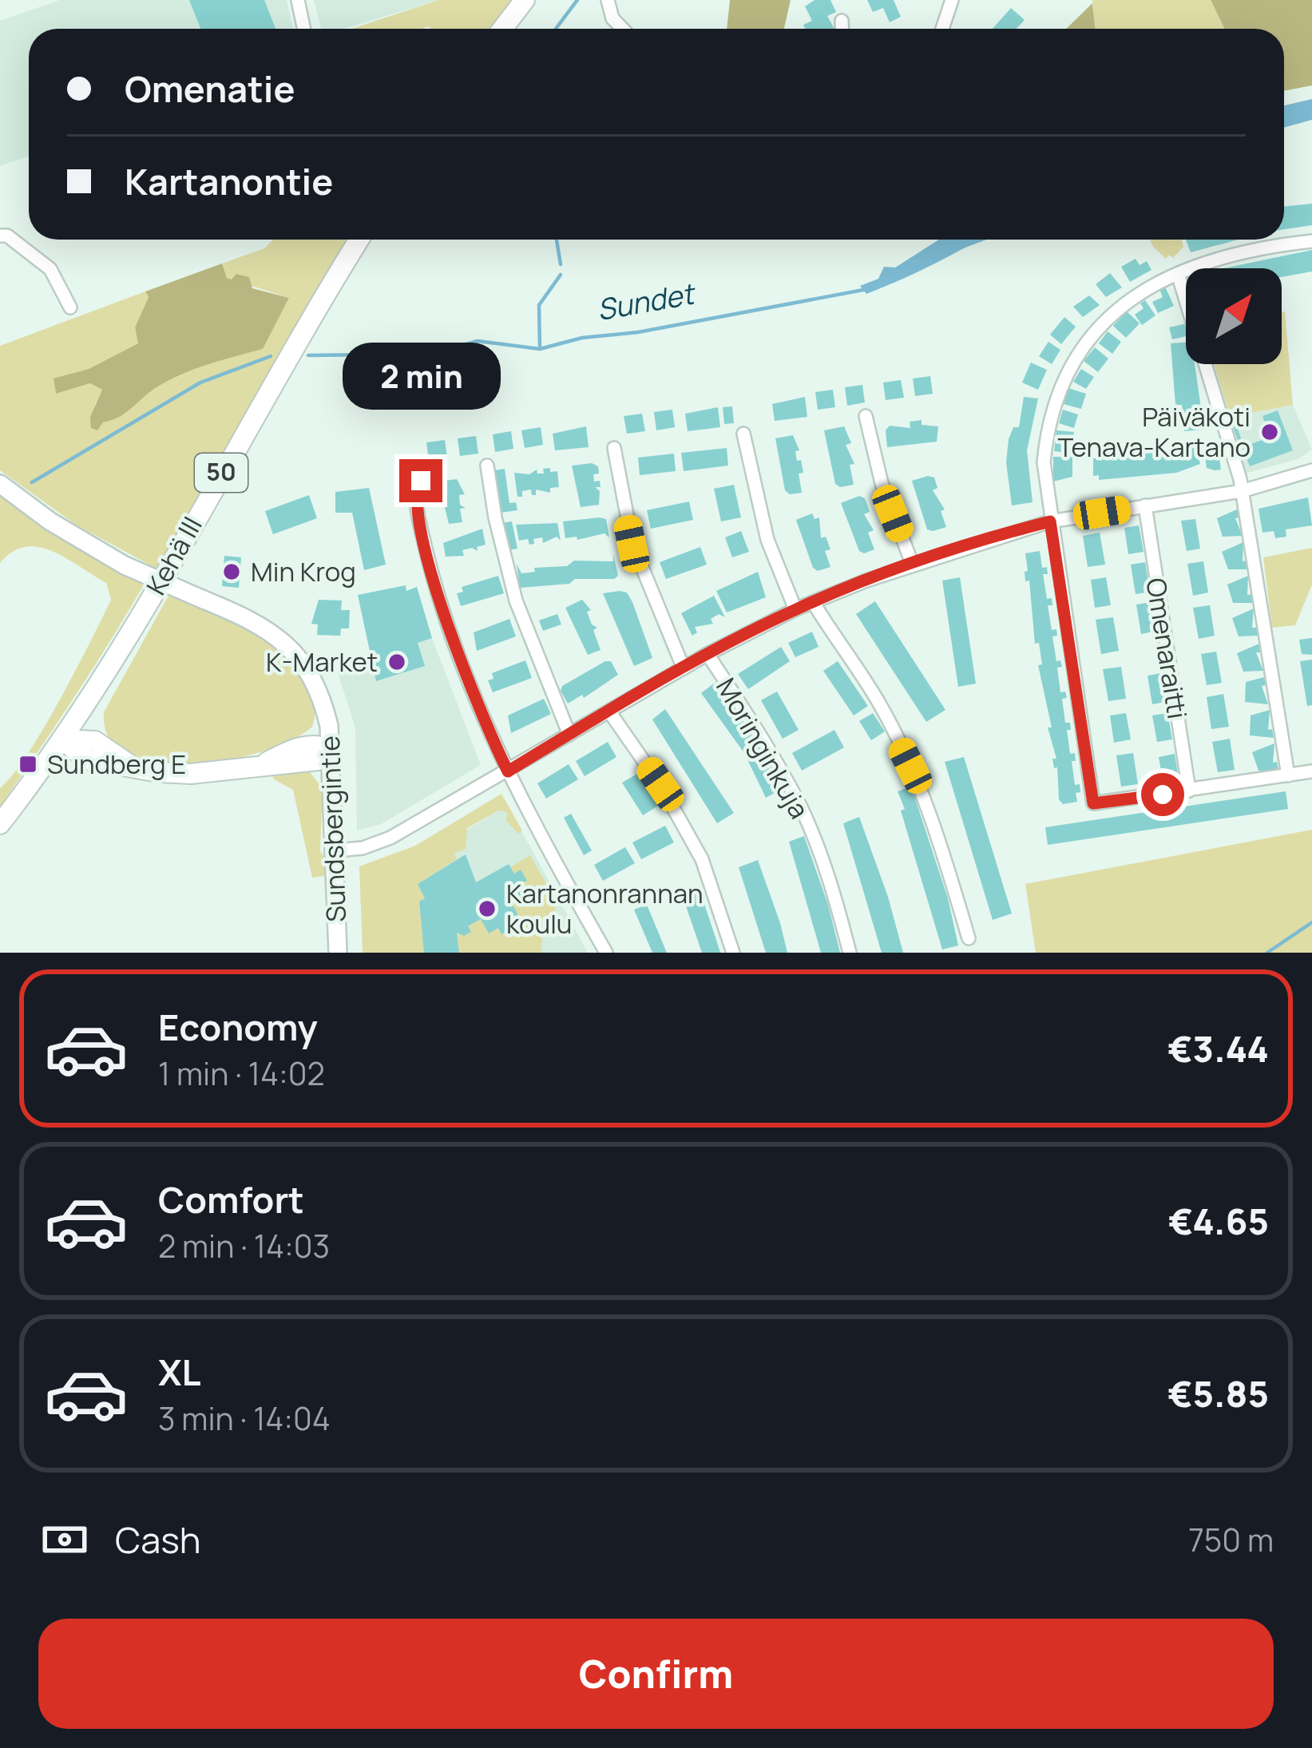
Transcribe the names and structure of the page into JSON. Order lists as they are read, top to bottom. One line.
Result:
{"streets":{"highway":["50","Kehä III"],"main road":["Sundsbergintie"],"street":["Omenaraitti","Moringinkuja"]},"water":["Sundet"],"places":{"other":["Päiväkoti Tenava-Kartano","Min Krog","K-Market","Kartanonrannan koulu"],"transit":["Sundberg E"]},"north":"top right","page":{"banner":["Omenatie","Kartanontie"],"bubble":"2 min","list":[{"name":"Economy","note":"1 min · 14:02","value":"€3.44"},{"name":"Comfort","note":"2 min · 14:03","value":"€4.65"},{"name":"XL","note":"3 min · 14:04","value":"€5.85"}],"pay":["Cash","750 m"],"buttons":"Confirm"}}
